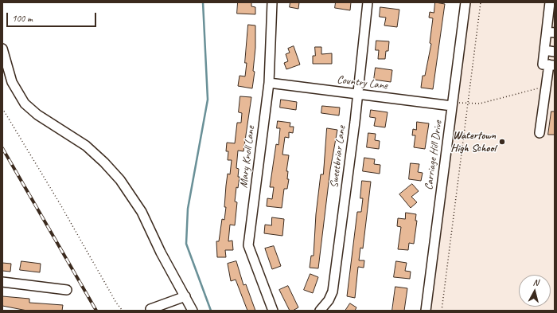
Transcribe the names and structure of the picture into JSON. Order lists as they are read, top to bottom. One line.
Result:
{"streets":{"street":["Country Lane","Carriage Hill Drive","Mary Knoll Lane","Sweetbriar Lane"]},"crossings":[["Country Lane","Carriage Hill Drive"],["Country Lane","Mary Knoll Lane"],["Country Lane","Sweetbriar Lane"]],"places":["Watertown High School"],"scale_bar":"100 m","north":"top"}
